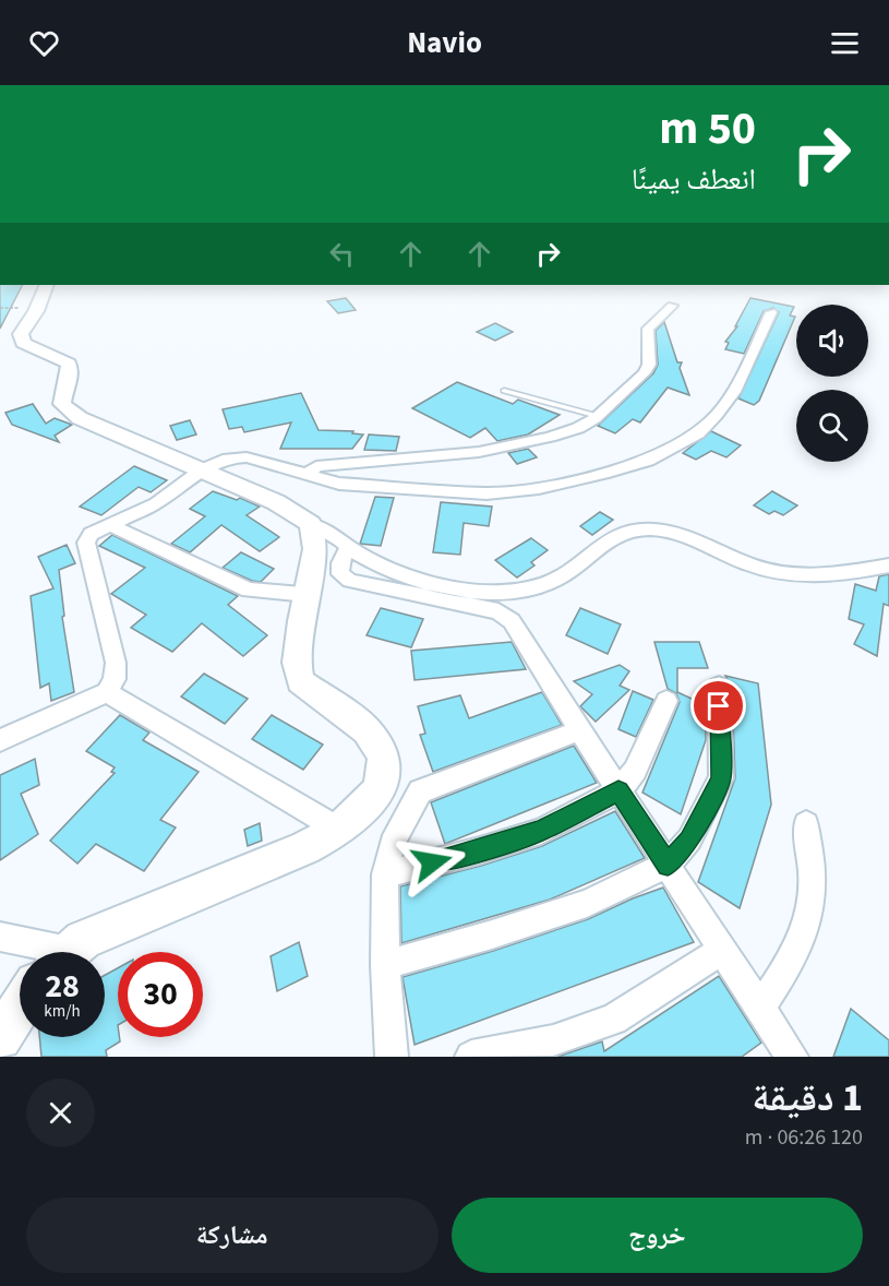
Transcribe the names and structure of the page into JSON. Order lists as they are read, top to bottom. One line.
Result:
{"page":{"header":"Navio","turn":["50 m","انعطف يمينًا"],"speed":"28 km/h","limit":"30","heading":["1 دقيقة","120 m · 06:26"],"buttons":["خروج","مشاركة"]}}
